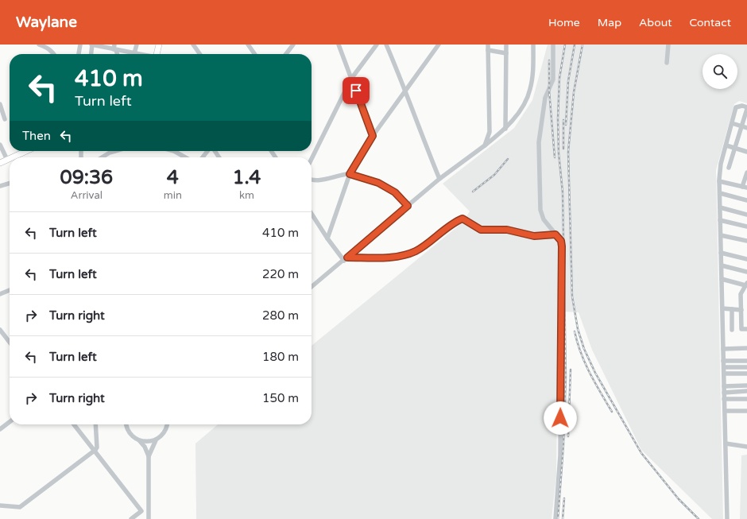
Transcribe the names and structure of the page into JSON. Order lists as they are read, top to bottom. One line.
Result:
{"page":{"header":"Waylane","nav":["Home","Map","About","Contact"],"turn":["410 m","Turn left"],"then":"Then","eta":["09:36","Arrival","4","min","1.4","km"],"list":[{"name":"Turn left","value":"410 m"},{"name":"Turn left","value":"220 m"},{"name":"Turn right","value":"280 m"},{"name":"Turn left","value":"180 m"},{"name":"Turn right","value":"150 m"}]}}
